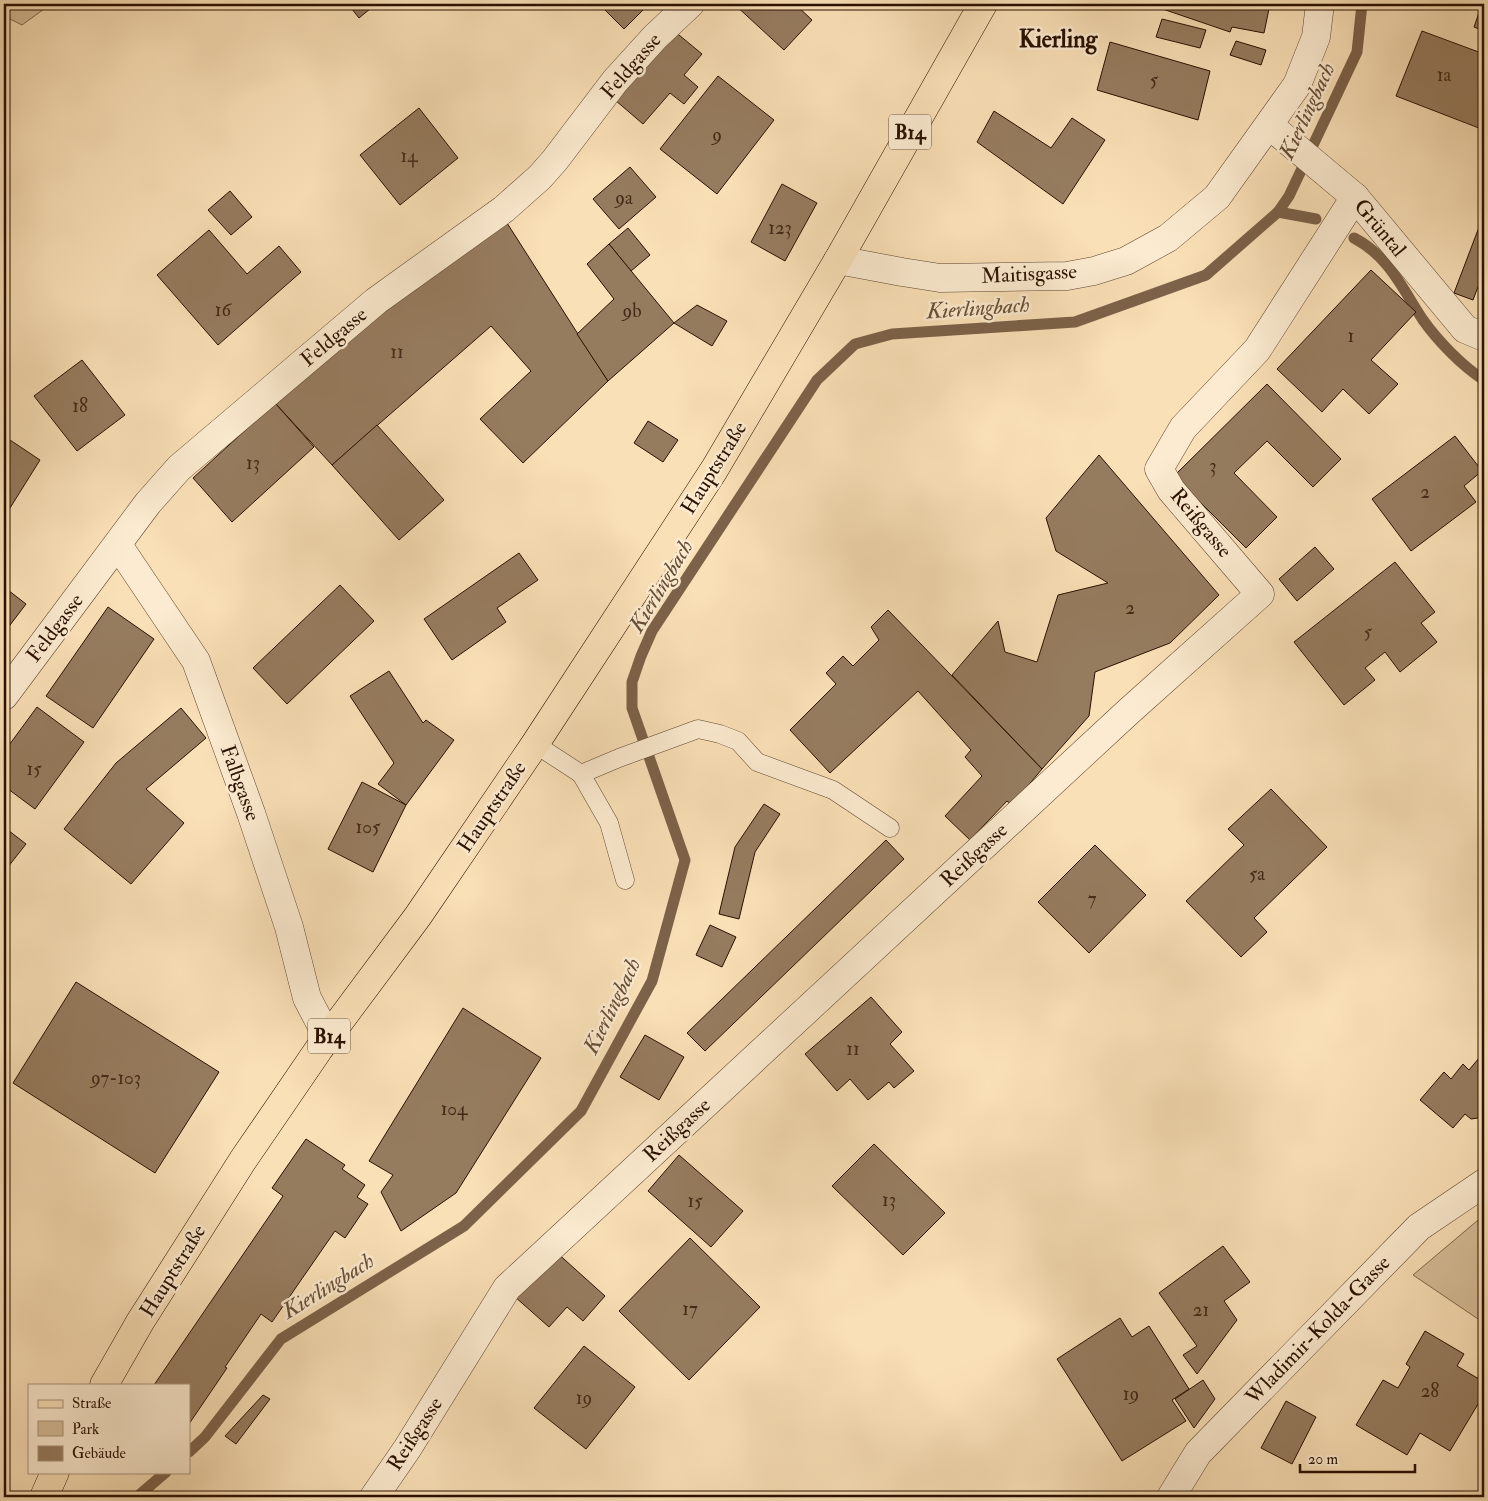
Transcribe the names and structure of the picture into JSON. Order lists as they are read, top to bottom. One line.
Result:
{"streets":{"main road":["B14","Hauptstraße"],"street":["Feldgasse","Grüntal","Maitisgasse","Reißgasse","Falbgasse","Wladimir-Kolda-Gasse"]},"crossings":[["Feldgasse","Falbgasse"],["Grüntal","Maitisgasse"],["Grüntal","Reißgasse"],["Maitisgasse","Hauptstraße"],["Hauptstraße","Falbgasse"]],"districts":["Kierling"],"water":["Kierlingbach"],"house_numbers":["1a","5","9","14","9a","123","16","9b","1","11","18","13","3","2","2","5","15","105","5a","7","11","97-103","104","13","15","17","21","28","19","19"],"legend":["Straße","Park","Gebäude"],"scale_bar":"20 m"}
